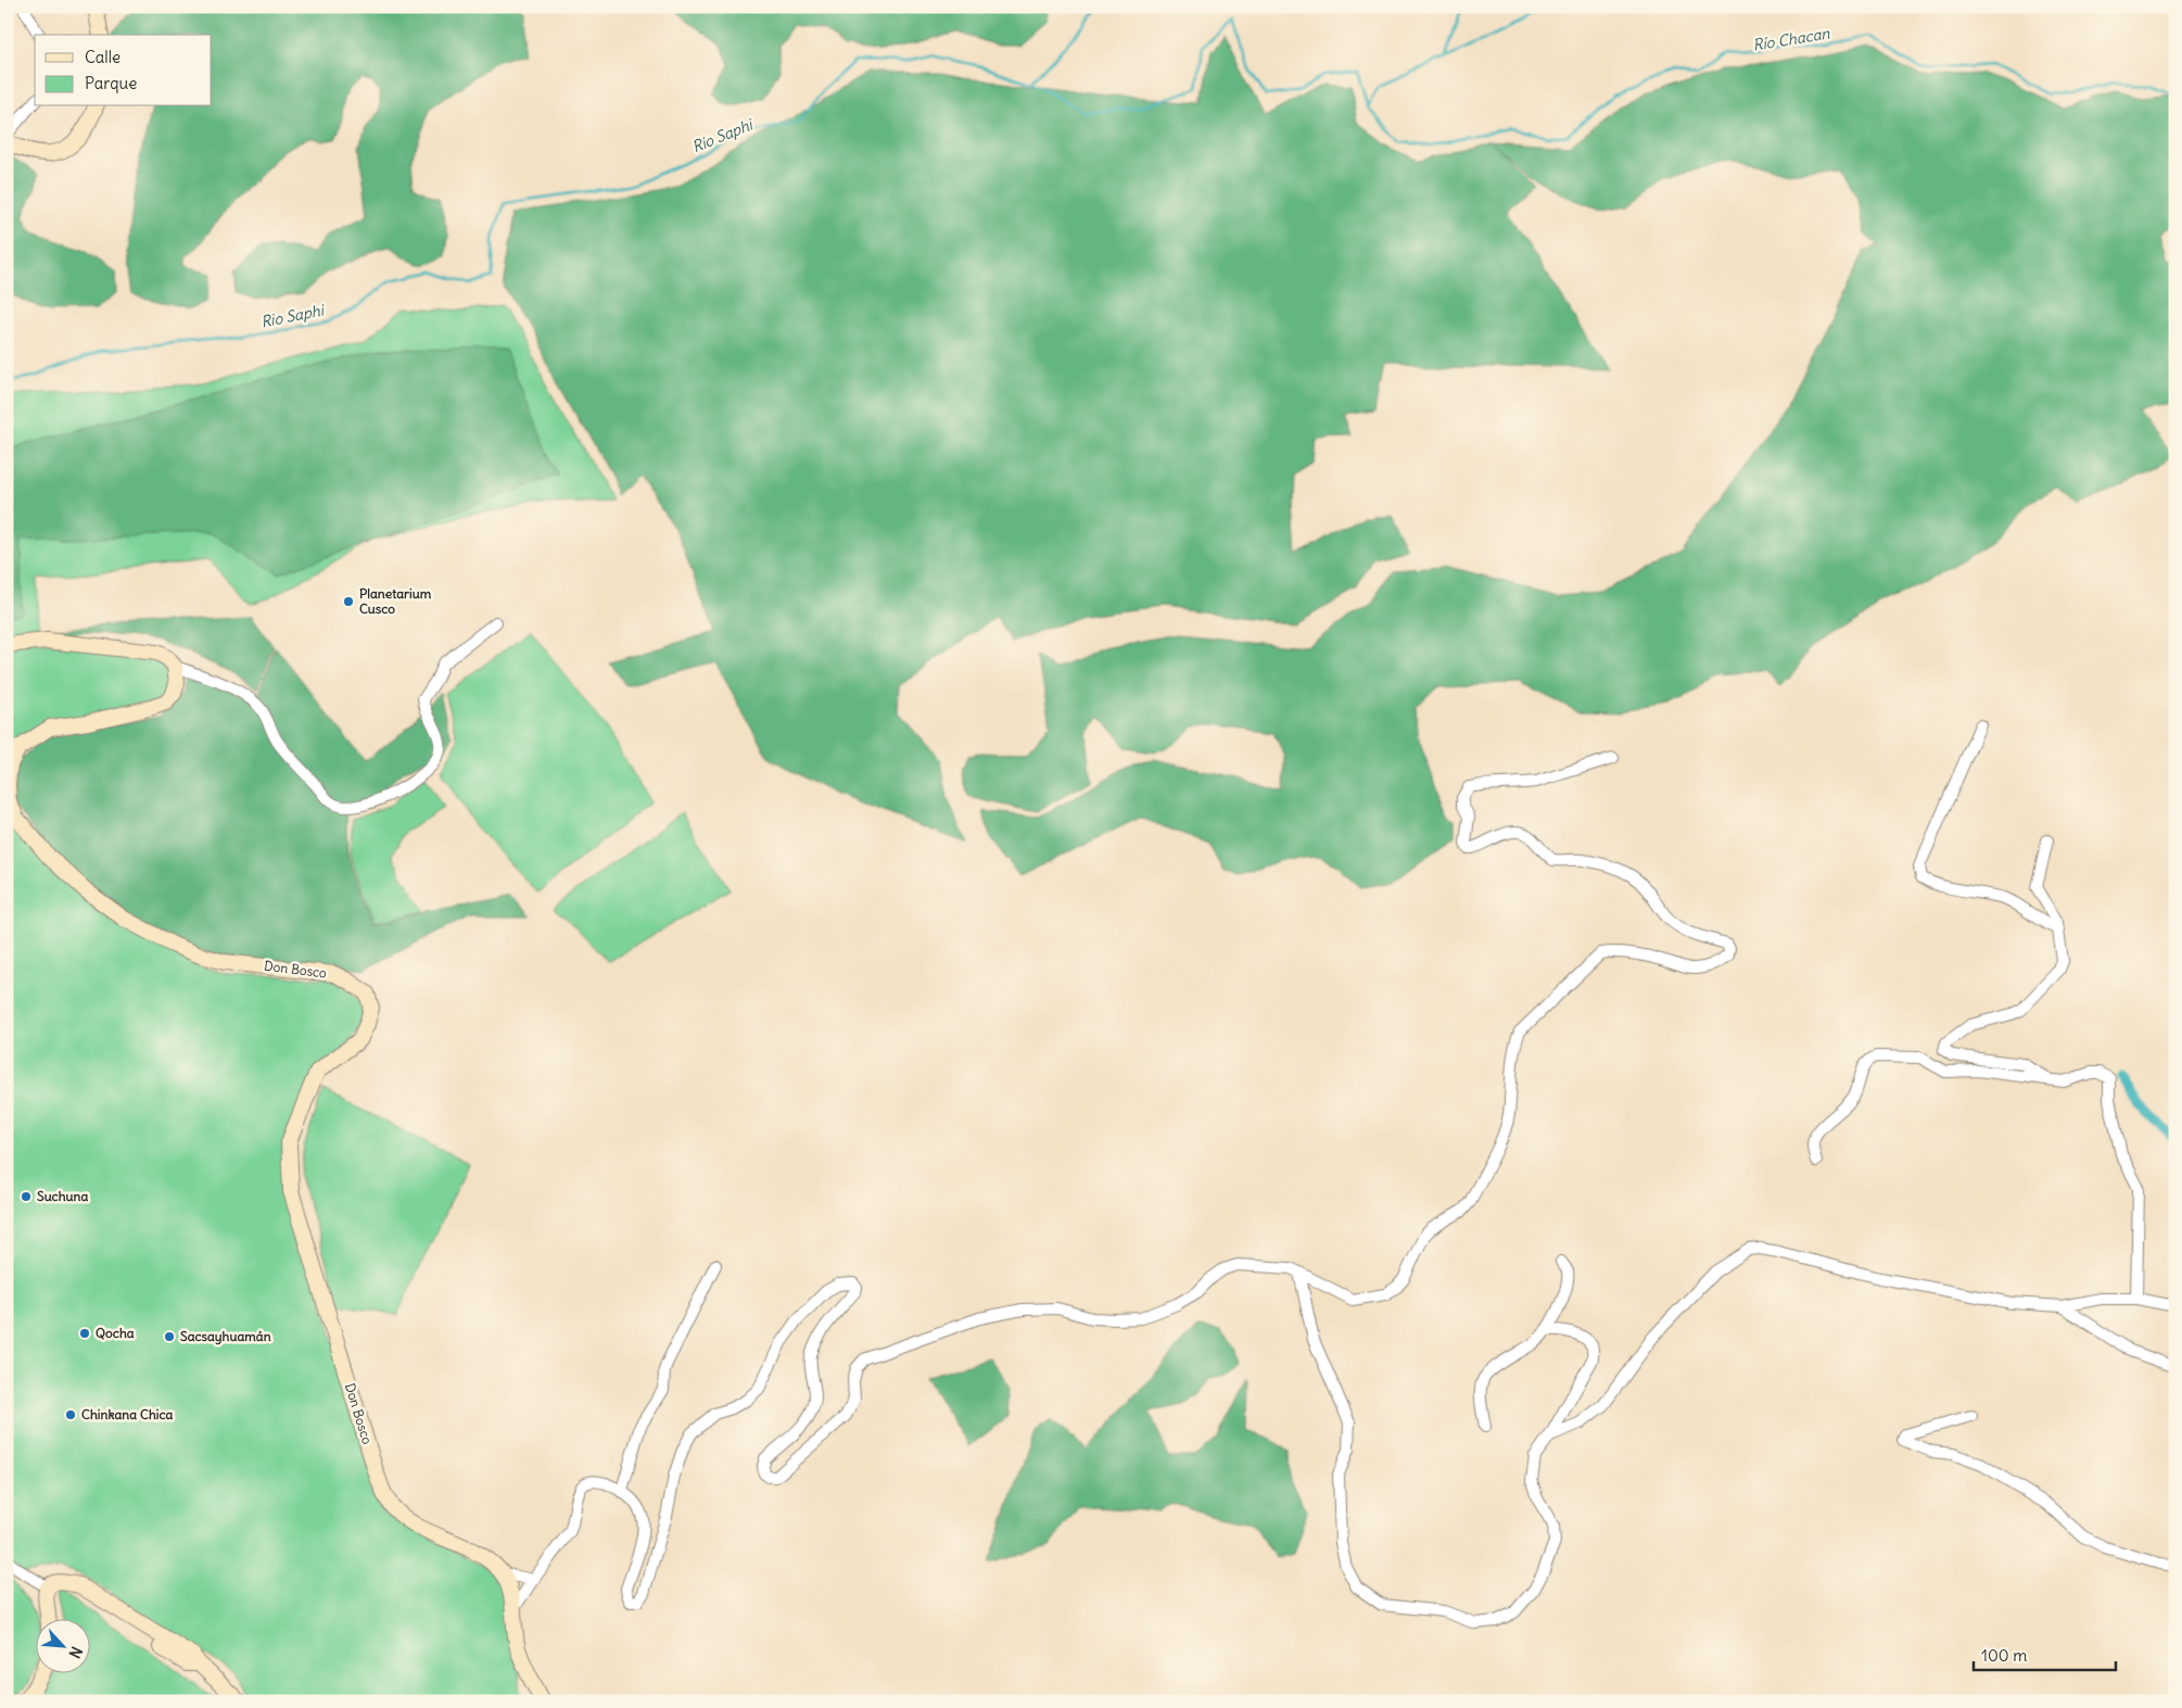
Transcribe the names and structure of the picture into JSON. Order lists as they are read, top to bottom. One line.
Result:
{"streets":{"street":["Don Bosco"]},"water":["Río Chacan","Rio Saphi"],"places":["Planetarium Cusco","Suchuna","Qocha","Sacsayhuamán","Chinkana Chica"],"legend":["Calle","Parque"],"scale_bar":"100 m","north":"bottom right"}
